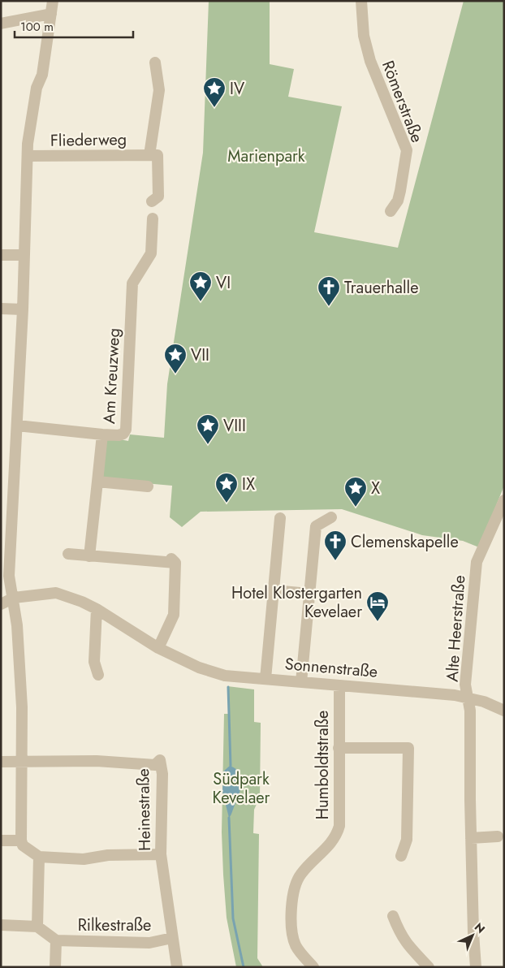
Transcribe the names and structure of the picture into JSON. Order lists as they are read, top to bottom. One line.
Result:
{"streets":{"street":["Römerstraße","Fliederweg","Am Kreuzweg","Alte Heerstraße","Sonnenstraße","Humboldtstraße","Heinestraße","Rilkestraße"]},"crossings":[["Alte Heerstraße","Sonnenstraße"],["Sonnenstraße","Humboldtstraße"],["Heinestraße","Rilkestraße"]],"parks":["Marienpark","Südpark Kevelaer"],"places":{"place":["IV","VI","VII","VIII","IX","X"],"church":["Trauerhalle","Clemenskapelle"],"hotel":["Hotel Klostergarten Kevelaer"]},"scale_bar":"100 m","north":"top right"}
